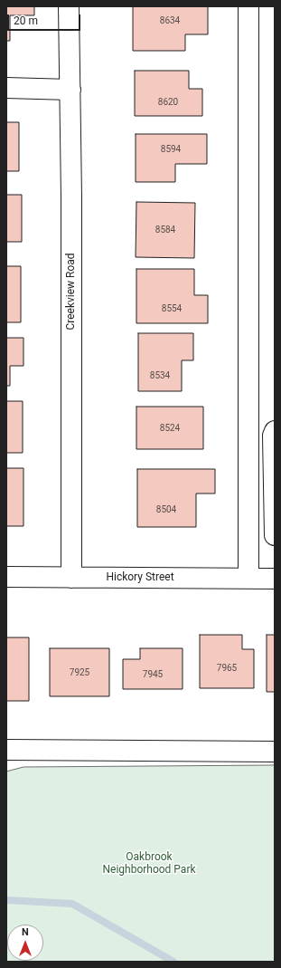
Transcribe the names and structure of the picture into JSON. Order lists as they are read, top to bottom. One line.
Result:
{"streets":{"street":["Creekview Road","Hickory Street"]},"crossings":[["Creekview Road","Hickory Street"]],"parks":["Oakbrook Neighborhood Park"],"house_numbers":["8634","8620","8594","8584","8554","8534","8524","8504","7965","7925","7945"],"scale_bar":"20 m","north":"top"}
